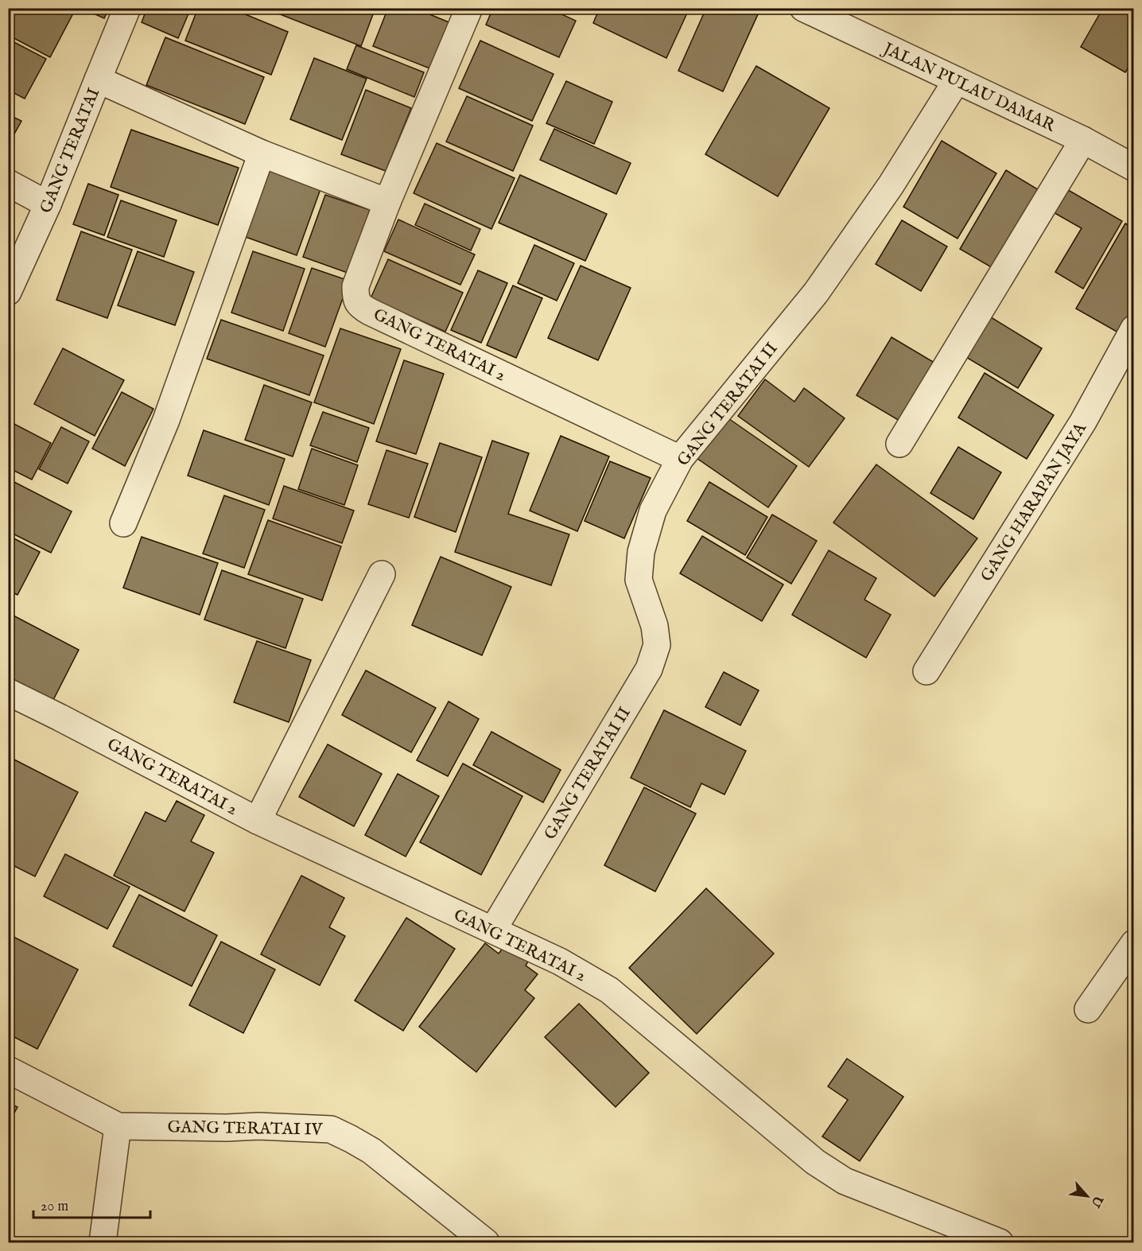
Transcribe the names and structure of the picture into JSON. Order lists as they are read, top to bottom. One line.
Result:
{"streets":{"street":["JALAN PULAU DAMAR","GANG TERATAI","GANG TERATAI 2","GANG TERATAI II","GANG HARAPAN JAYA","GANG TERATAI IV"]},"crossings":[["JALAN PULAU DAMAR","GANG TERATAI II"],["GANG TERATAI 2","GANG TERATAI II"]],"scale_bar":"20 m","north":"bottom right"}
